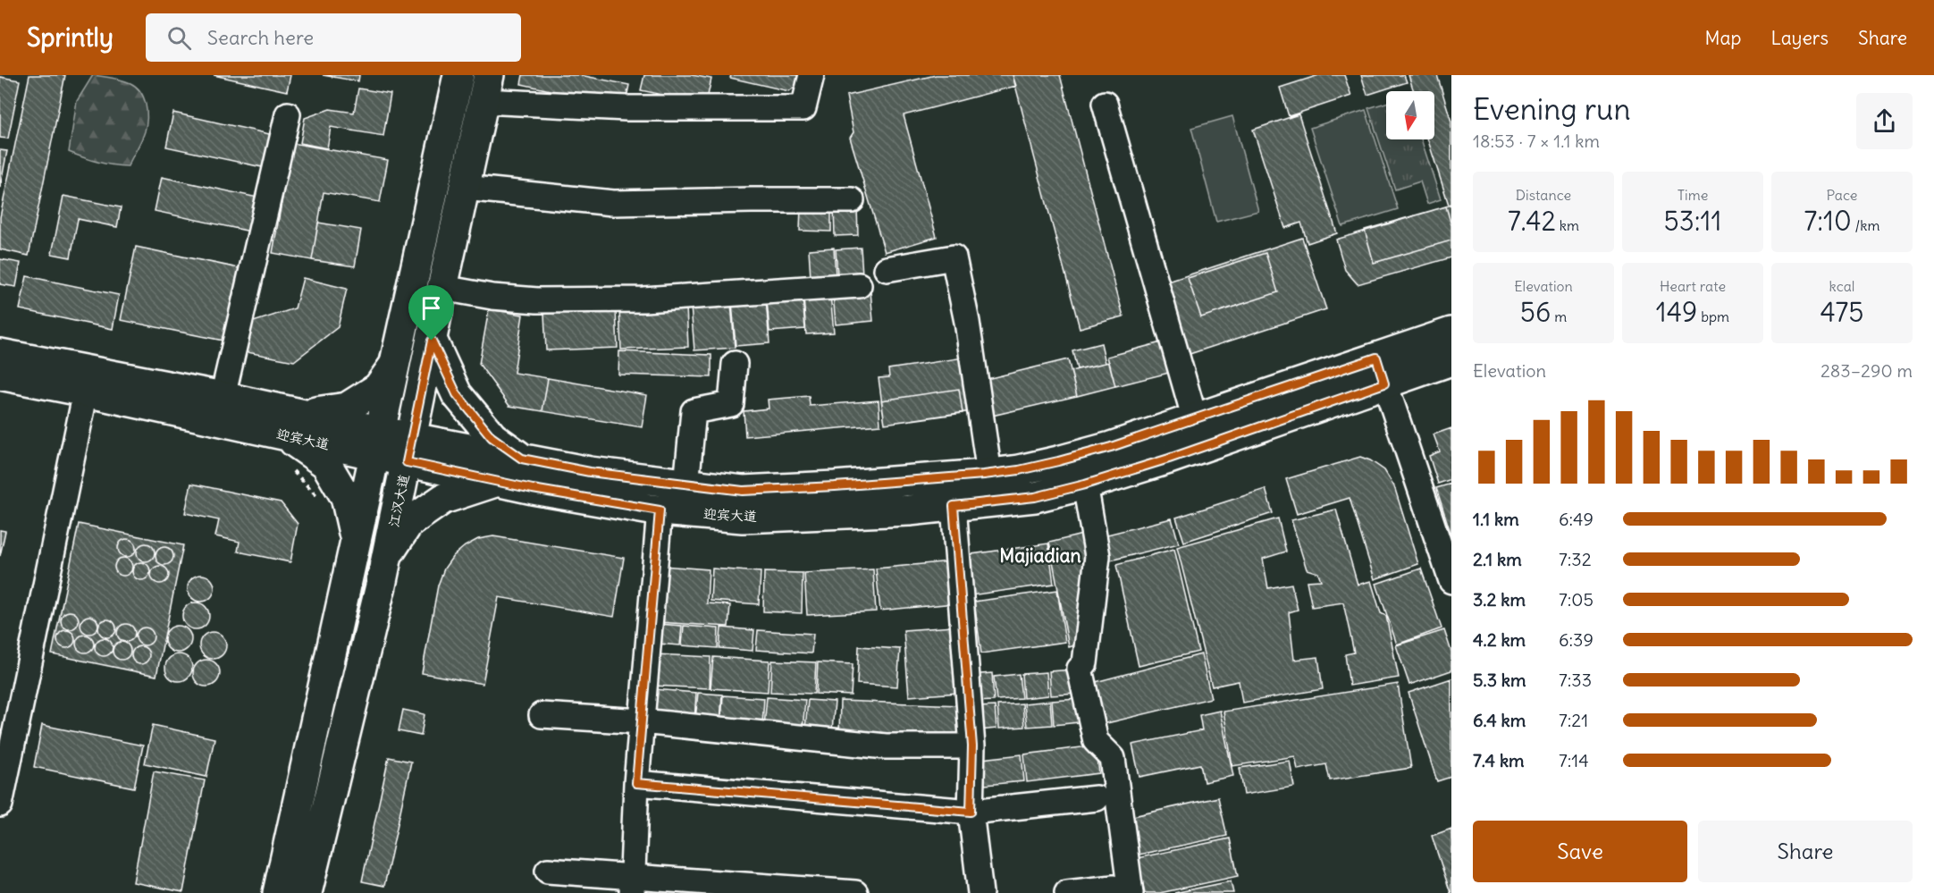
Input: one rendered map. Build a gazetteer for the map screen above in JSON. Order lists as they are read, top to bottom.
{
  "streets": {
    "main road": ["迎宾大道", "江汉大道"]
  },
  "crossings": [
    ["迎宾大道", "江汉大道"]
  ],
  "districts": ["Majiadian"],
  "north": "bottom",
  "page": {
    "header": "Sprintly",
    "search": "Search here",
    "nav": ["Map", "Layers", "Share"],
    "heading": ["Evening run", "18:53 · 7 × 1.1 km"],
    "stats": [
      ["Distance", "7.42 km"],
      ["Time", "53:11"],
      ["Pace", "7:10 /km"],
      ["Elevation", "56 m"],
      ["Heart rate", "149 bpm"],
      ["kcal", "475"]
    ],
    "chart": ["Elevation", "283–290 m"],
    "list": [
      {
        "name": "1.1 km",
        "note": "6:49"
      },
      {
        "name": "2.1 km",
        "note": "7:32"
      },
      {
        "name": "3.2 km",
        "note": "7:05"
      },
      {
        "name": "4.2 km",
        "note": "6:39"
      },
      {
        "name": "5.3 km",
        "note": "7:33"
      },
      {
        "name": "6.4 km",
        "note": "7:21"
      },
      {
        "name": "7.4 km",
        "note": "7:14"
      }
    ],
    "buttons": ["Save", "Share"]
  }
}
